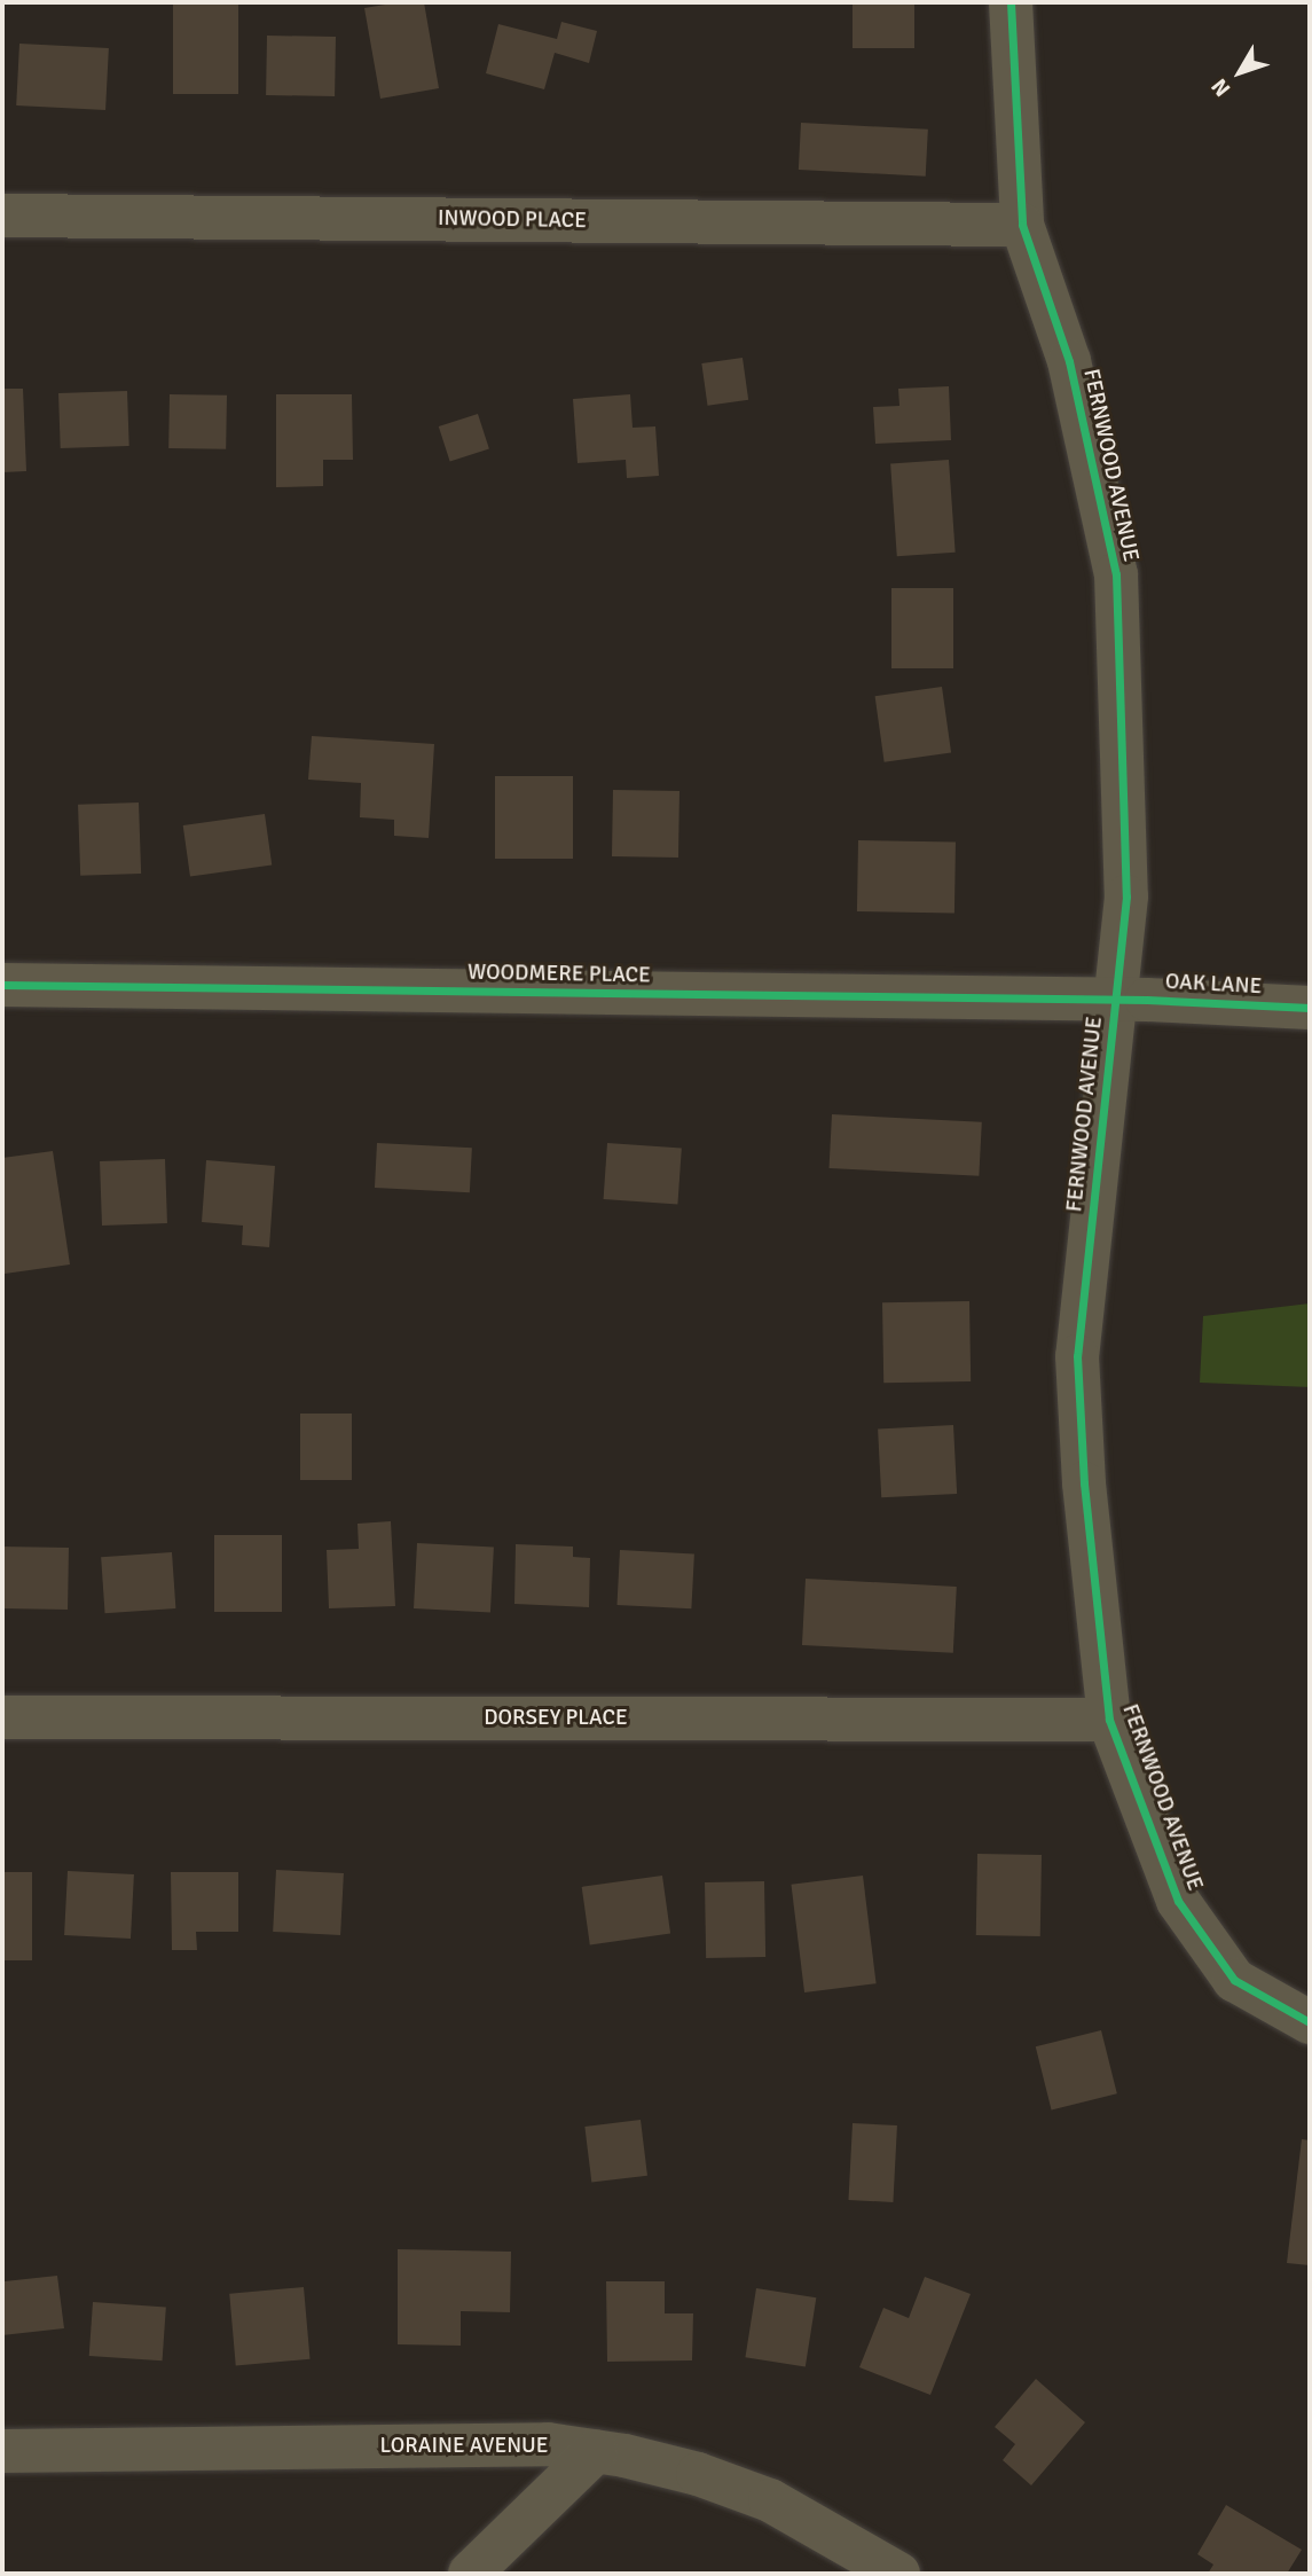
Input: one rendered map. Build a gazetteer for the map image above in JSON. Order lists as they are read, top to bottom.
{
  "streets": {
    "street": [
      "INWOOD PLACE",
      "FERNWOOD AVENUE",
      "WOODMERE PLACE",
      "OAK LANE",
      "DORSEY PLACE",
      "LORAINE AVENUE"
    ]
  },
  "crossings": [
    ["INWOOD PLACE", "FERNWOOD AVENUE"],
    ["FERNWOOD AVENUE", "WOODMERE PLACE"],
    ["FERNWOOD AVENUE", "OAK LANE"],
    ["FERNWOOD AVENUE", "DORSEY PLACE"],
    ["WOODMERE PLACE", "OAK LANE"]
  ],
  "north": "bottom left"
}
